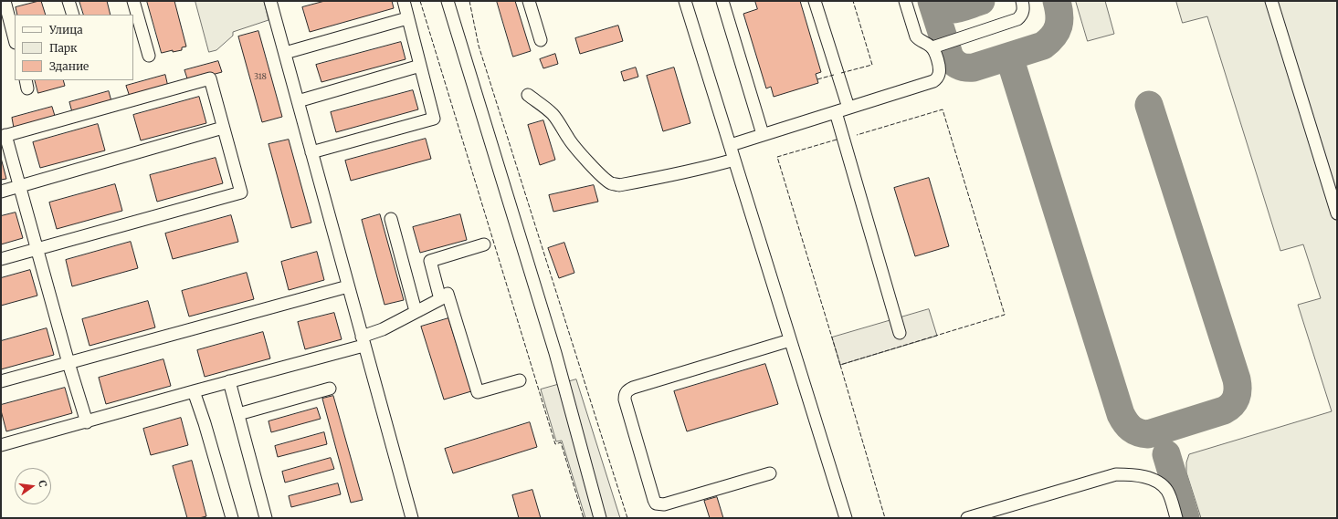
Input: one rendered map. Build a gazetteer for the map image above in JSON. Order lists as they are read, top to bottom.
{
  "house_numbers": ["318"],
  "legend": ["Улица", "Парк", "Здание"],
  "north": "right"
}
